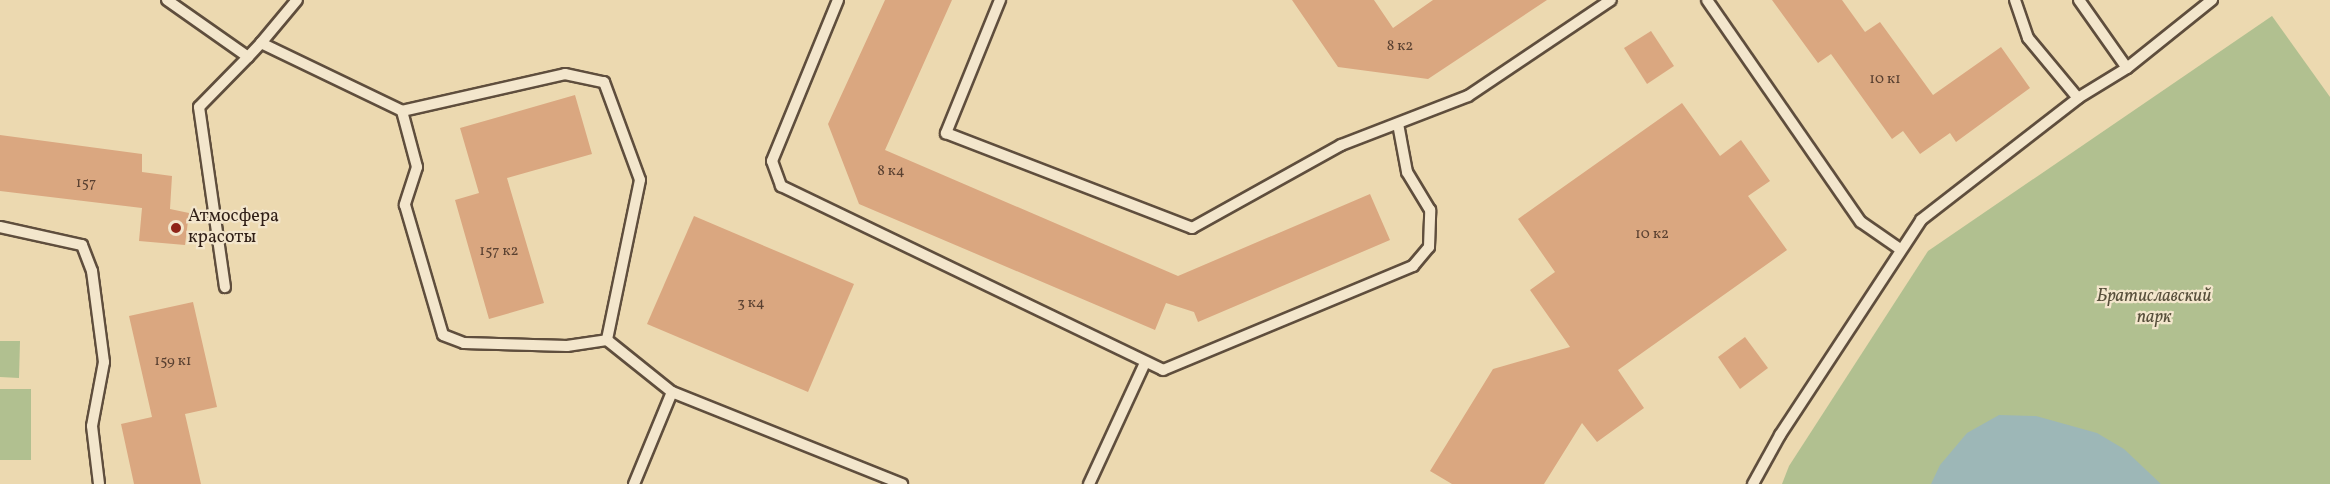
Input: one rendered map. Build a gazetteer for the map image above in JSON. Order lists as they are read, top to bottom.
{
  "parks": ["Братиславский парк"],
  "places": ["Атмосфера красоты"],
  "house_numbers": [
    "8 к2",
    "10 к1",
    "8 к4",
    "157",
    "10 к2",
    "157 к2",
    "3 к4",
    "159 к1"
  ]
}
